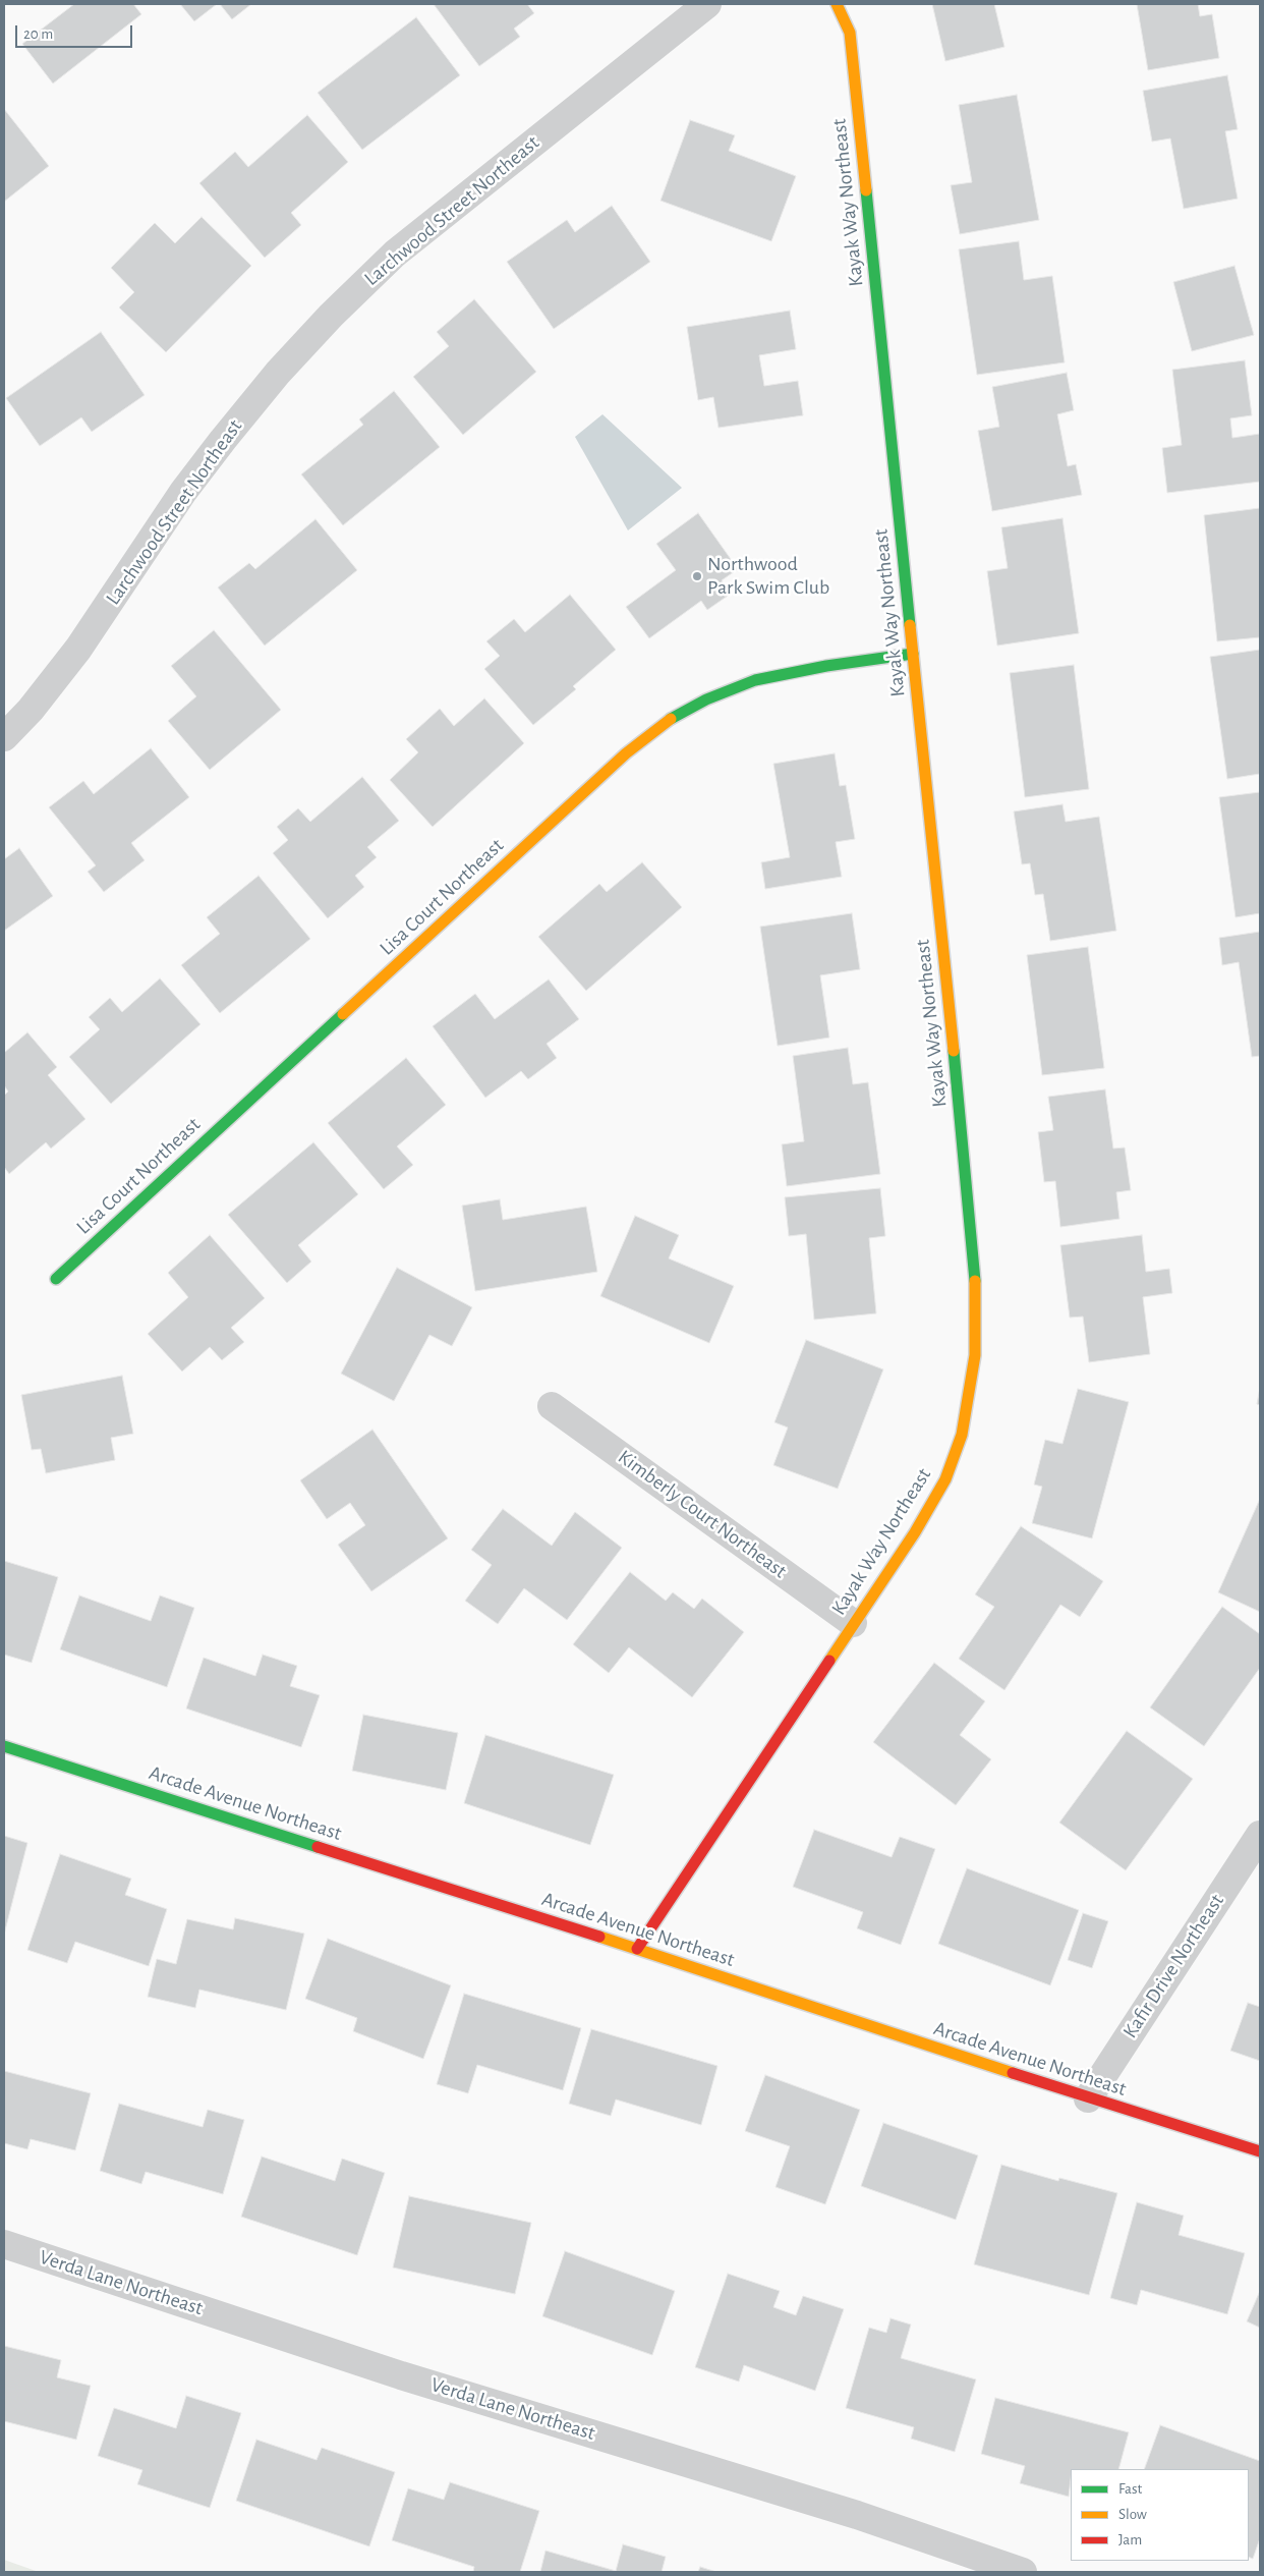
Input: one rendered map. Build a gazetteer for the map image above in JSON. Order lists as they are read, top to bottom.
{
  "streets": {
    "street": [
      "Kayak Way Northeast",
      "Larchwood Street Northeast",
      "Lisa Court Northeast",
      "Kimberly Court Northeast",
      "Arcade Avenue Northeast",
      "Kafir Drive Northeast",
      "Verda Lane Northeast"
    ]
  },
  "crossings": [
    ["Kayak Way Northeast", "Lisa Court Northeast"],
    ["Kayak Way Northeast", "Kimberly Court Northeast"],
    ["Kayak Way Northeast", "Arcade Avenue Northeast"],
    ["Arcade Avenue Northeast", "Kafir Drive Northeast"]
  ],
  "places": ["Northwood Park Swim Club"],
  "legend": ["Fast", "Slow", "Jam"],
  "scale_bar": "20 m"
}
